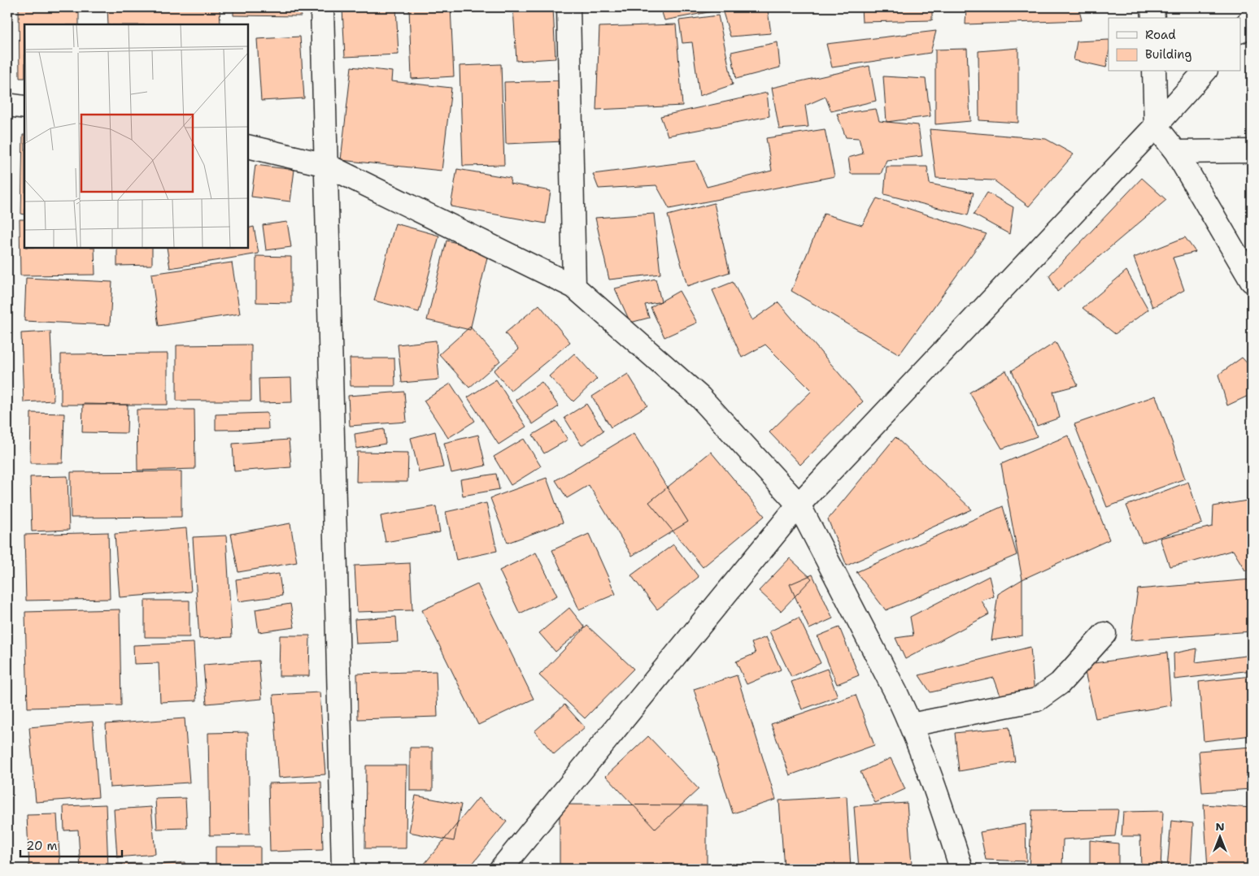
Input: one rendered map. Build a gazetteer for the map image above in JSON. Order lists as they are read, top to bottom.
{
  "legend": ["Road", "Building"],
  "scale_bar": "20 m",
  "north": "top"
}
